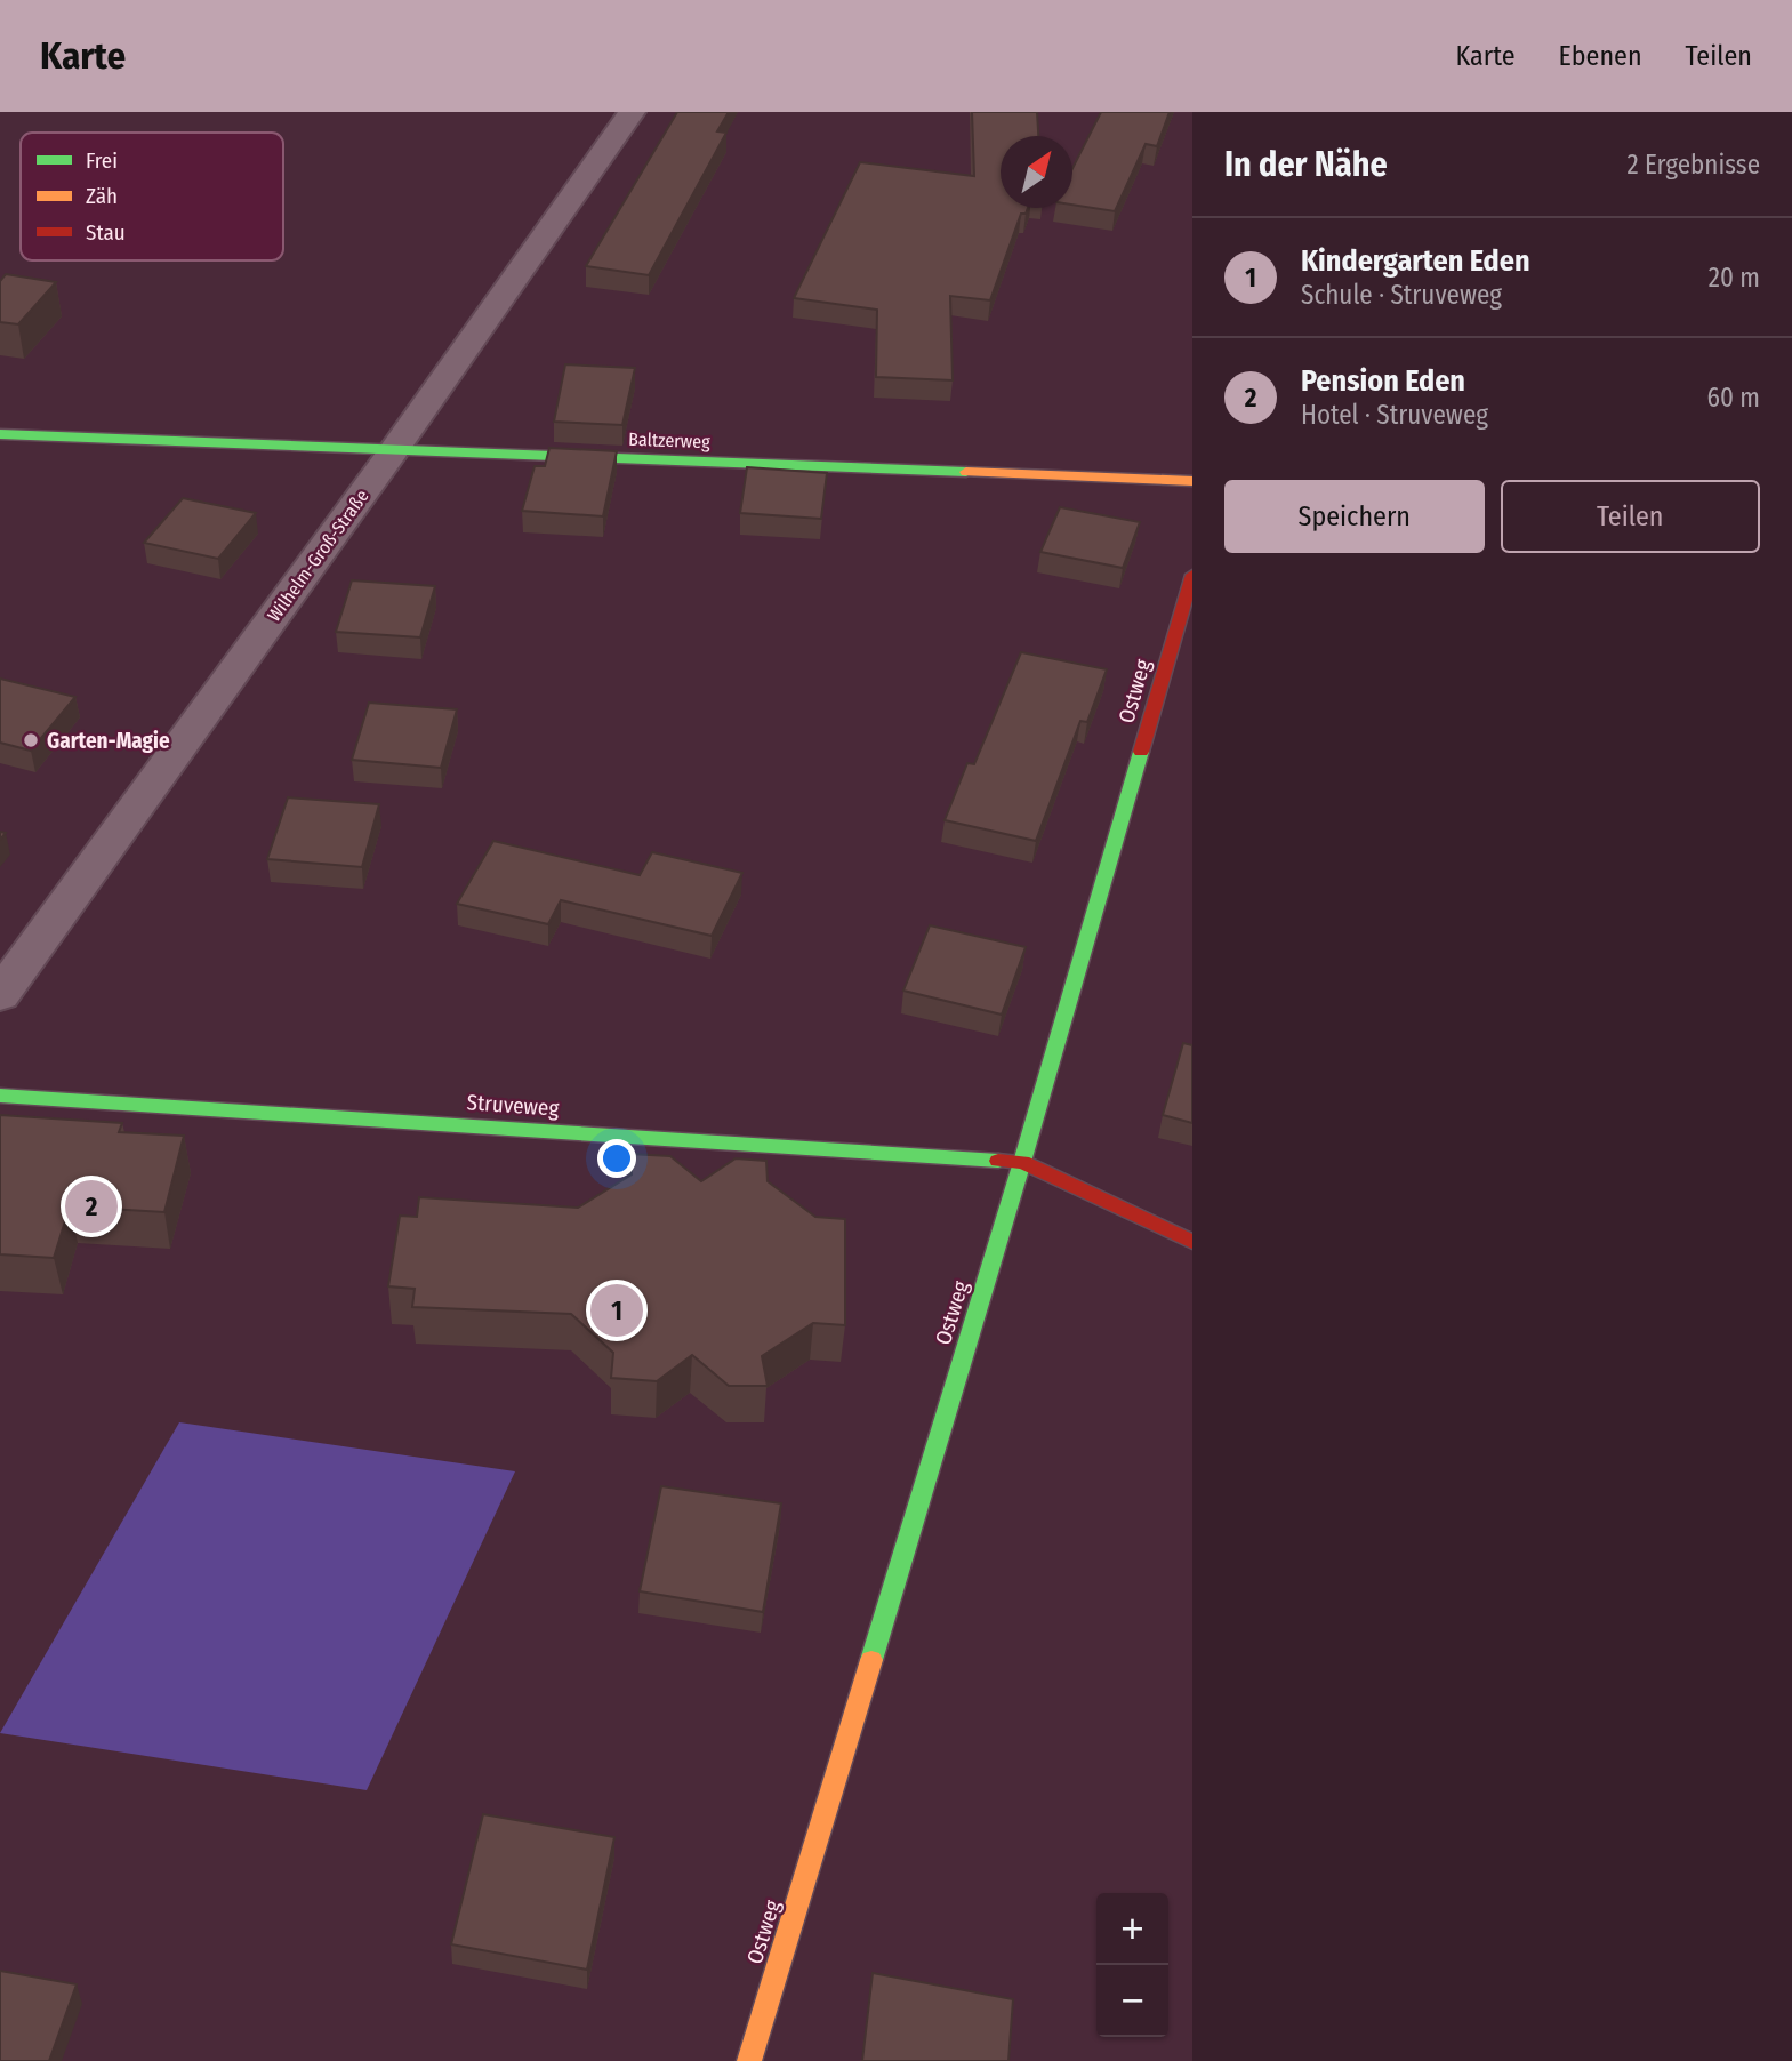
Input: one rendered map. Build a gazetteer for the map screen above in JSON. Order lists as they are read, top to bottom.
{
  "streets": {
    "street": [
      "Baltzerweg",
      "Wilhelm-Groß-Straße",
      "Ostweg",
      "Struveweg"
    ]
  },
  "crossings": [
    ["Baltzerweg", "Wilhelm-Groß-Straße"],
    ["Ostweg", "Struveweg"]
  ],
  "places": ["Garten-Magie"],
  "legend": ["Frei", "Zäh", "Stau"],
  "north": "top right",
  "page": {
    "header": "Karte",
    "nav": ["Karte", "Ebenen", "Teilen"],
    "heading": ["In der Nähe", "2 Ergebnisse"],
    "list": [
      {
        "mark": "1",
        "name": "Kindergarten Eden",
        "note": "Schule · Struveweg",
        "value": "20 m"
      },
      {
        "mark": "2",
        "name": "Pension Eden",
        "note": "Hotel · Struveweg",
        "value": "60 m"
      }
    ],
    "buttons": ["Speichern", "Teilen"],
    "pins": ["2", "1"],
    "map_buttons": ["+", "−"]
  }
}
